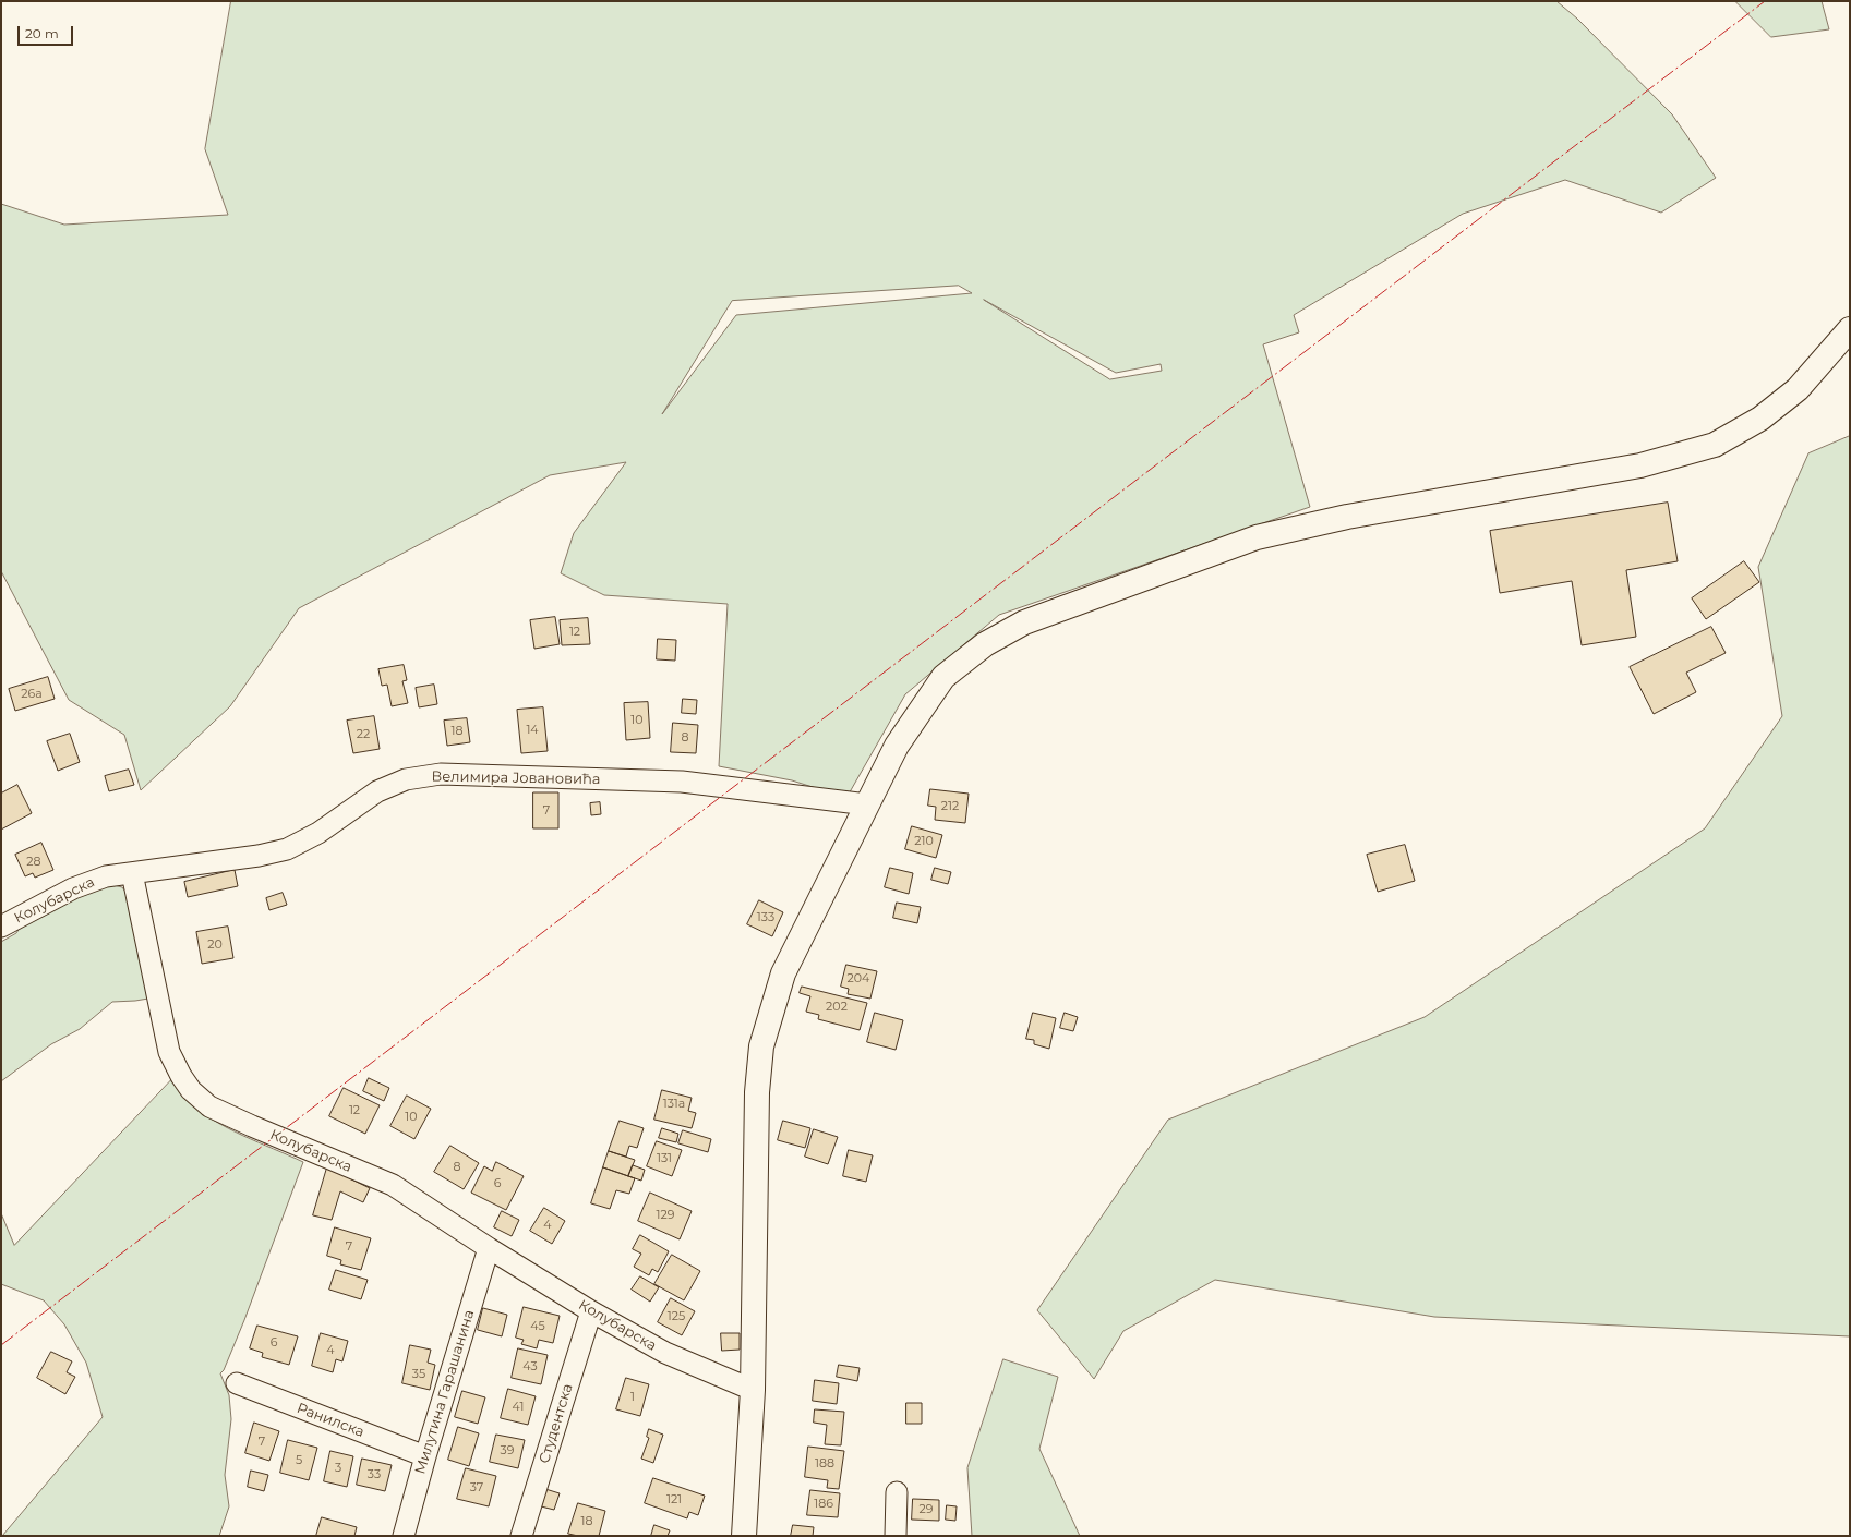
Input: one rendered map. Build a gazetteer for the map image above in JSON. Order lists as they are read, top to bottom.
{
  "streets": {
    "street": [
      "Велимира Јовановића",
      "Колубарска",
      "Милутина Гарашанина",
      "Ранилска",
      "Студентска"
    ]
  },
  "crossings": [
    ["Велимира Јовановића", "Колубарска"],
    ["Колубарска", "Милутина Гарашанина"],
    ["Колубарска", "Студентска"],
    ["Милутина Гарашанина", "Ранилска"]
  ],
  "house_numbers": [
    "12",
    "26a",
    "10",
    "14",
    "18",
    "22",
    "8",
    "212",
    "7",
    "210",
    "28",
    "133",
    "20",
    "204",
    "202",
    "131a",
    "12",
    "10",
    "131",
    "8",
    "6",
    "129",
    "4",
    "7",
    "125",
    "45",
    "6",
    "4",
    "43",
    "35",
    "1",
    "41",
    "7",
    "39",
    "5",
    "188",
    "3",
    "33",
    "37",
    "121",
    "186",
    "29",
    "18"
  ],
  "scale_bar": "20 m"
}
